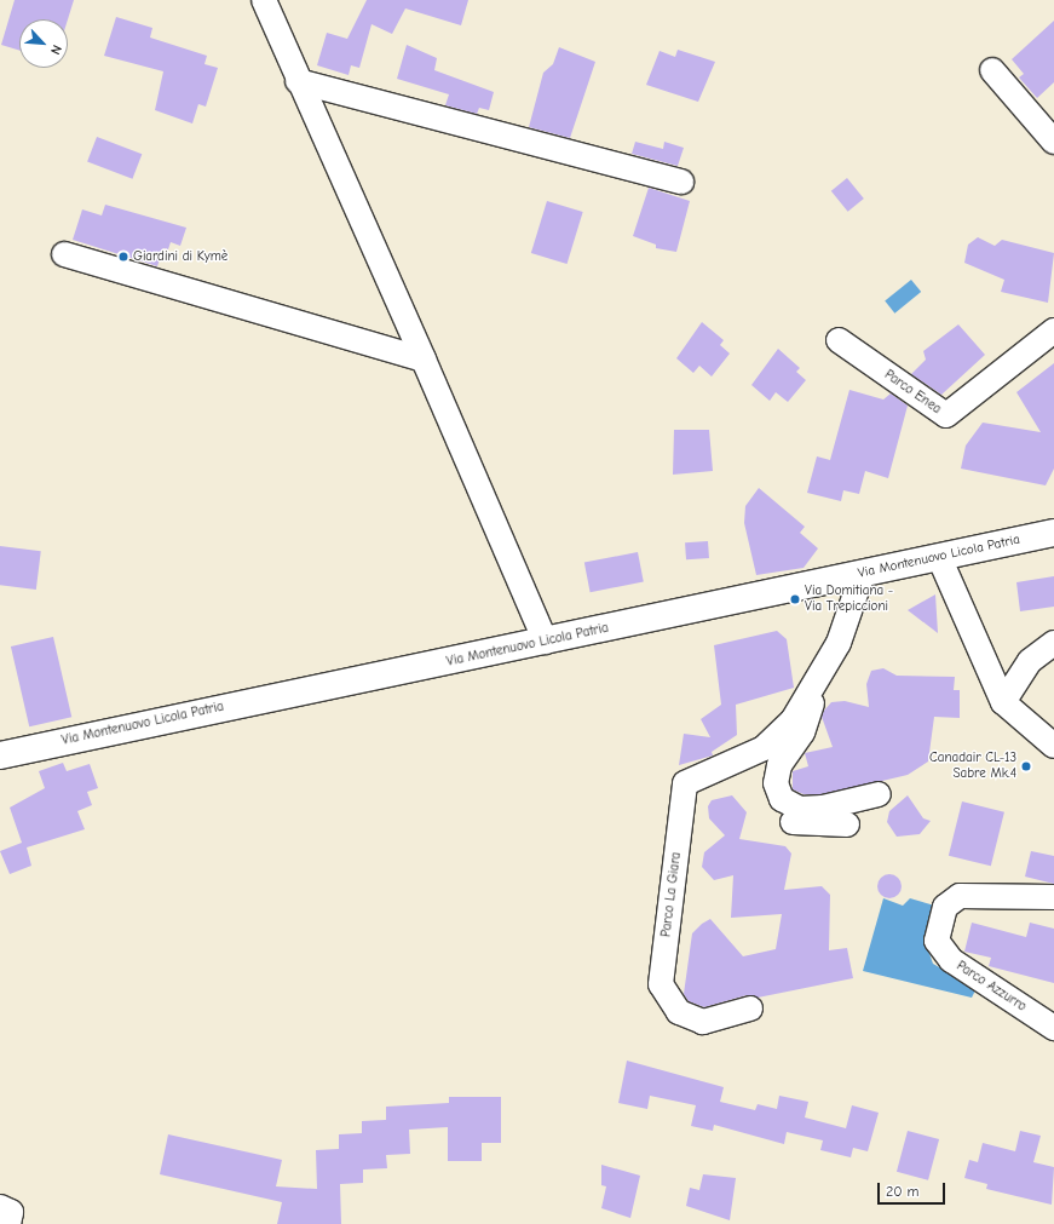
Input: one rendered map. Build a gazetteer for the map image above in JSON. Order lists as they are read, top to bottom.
{
  "streets": {
    "main road": ["Via Montenuovo Licola Patria"],
    "street": ["Parco Enea", "Parco La Giara", "Parco Azzurro"]
  },
  "crossings": [
    ["Via Montenuovo Licola Patria", "Parco La Giara"]
  ],
  "places": ["Giardini di Kymè", "Via Domitiana - Via Trepiccioni", "Canadair CL-13 Sabre Mk.4"],
  "scale_bar": "20 m",
  "north": "bottom right"
}
